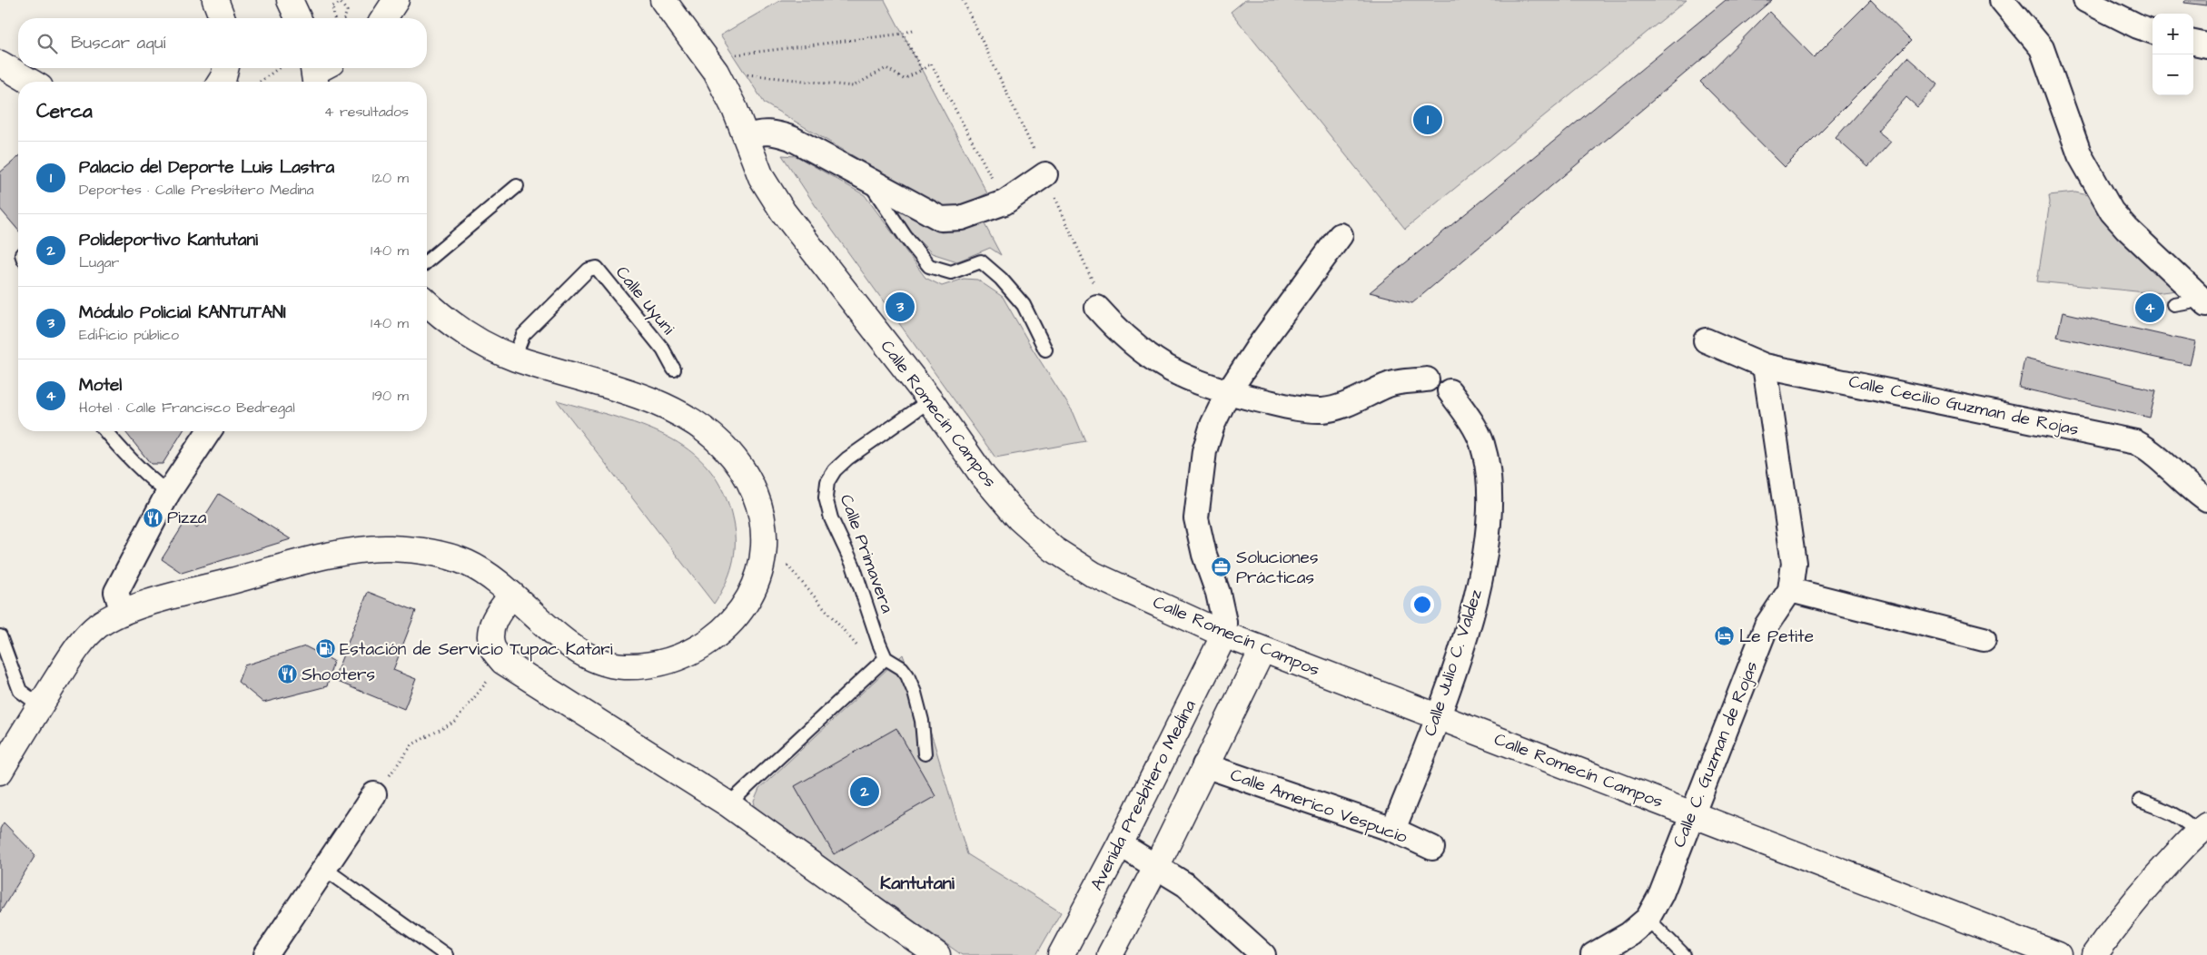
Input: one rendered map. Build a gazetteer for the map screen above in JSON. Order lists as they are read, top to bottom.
{
  "streets": {
    "street": [
      "Calle Cecilio Guzman de Rojas",
      "Calle Romecín Campos",
      "Calle Julio C. Valdez",
      "Calle C. Guzman de Rojas",
      "Avenida Presbítero Medina",
      "Calle Americo Vespucio"
    ],
    "lane": ["Calle Uyuni", "Calle Primavera"]
  },
  "crossings": [
    ["Calle Cecilio Guzman de Rojas", "Calle C. Guzman de Rojas"],
    ["Calle Romecín Campos", "Calle Primavera"],
    ["Calle Romecín Campos", "Calle Julio C. Valdez"],
    ["Calle Romecín Campos", "Calle C. Guzman de Rojas"],
    ["Calle Romecín Campos", "Avenida Presbítero Medina"],
    ["Calle Julio C. Valdez", "Calle Americo Vespucio"]
  ],
  "districts": ["Kantutani"],
  "places": {
    "restaurant": ["Pizza", "Shooters"],
    "office": ["Soluciones Prácticas"],
    "hotel": ["Le Petite"],
    "fuel station": ["Estación de Servicio Tupac Katari"]
  },
  "page": {
    "map_buttons": ["+", "−"],
    "search": "Buscar aquí",
    "heading": ["Cerca", "4 resultados"],
    "pins": [
      "1",
      "3",
      "4",
      "2"
    ],
    "list": [
      {
        "mark": "1",
        "name": "Palacio del Deporte Luis Lastra",
        "note": "Deportes · Calle Presbítero Medina",
        "value": "120 m"
      },
      {
        "mark": "2",
        "name": "Polideportivo Kantutani",
        "note": "Lugar",
        "value": "140 m"
      },
      {
        "mark": "3",
        "name": "Módulo Policial KANTUTANI",
        "note": "Edificio público",
        "value": "140 m"
      },
      {
        "mark": "4",
        "name": "Motel",
        "note": "Hotel · Calle Francisco Bedregal",
        "value": "190 m"
      }
    ]
  }
}
